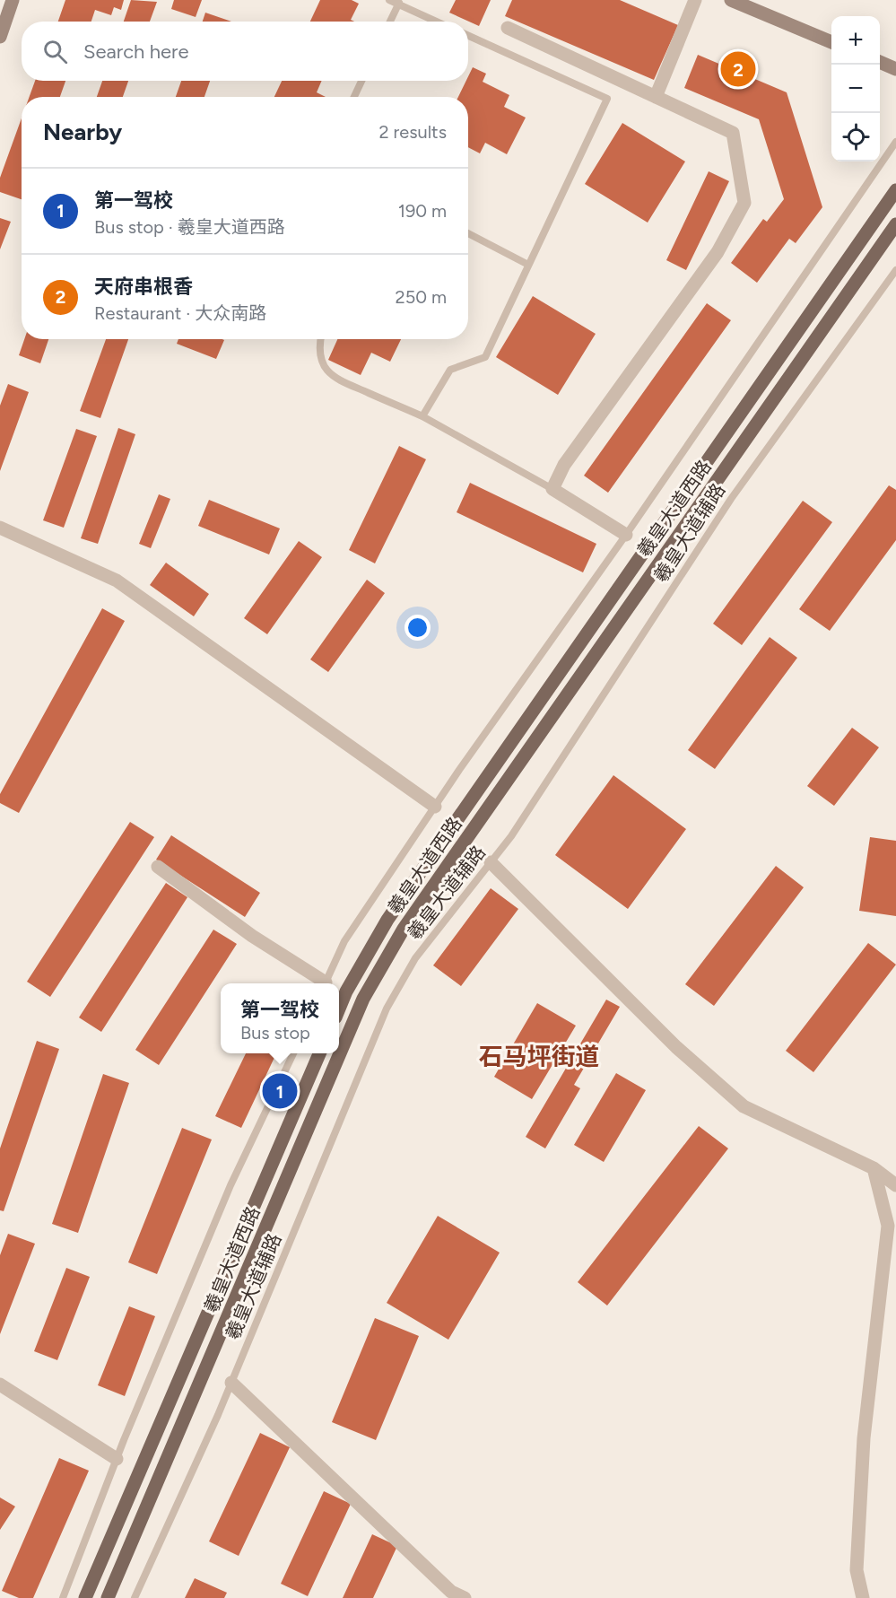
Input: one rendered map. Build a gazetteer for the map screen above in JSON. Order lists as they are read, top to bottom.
{
  "streets": {
    "main road": ["羲皇大道西路"],
    "lane": ["羲皇大道辅路"]
  },
  "districts": ["石马坪街道"],
  "page": {
    "map_buttons": ["+", "−"],
    "search": "Search here",
    "pins": ["2", "1"],
    "heading": ["Nearby", "2 results"],
    "list": [
      {
        "mark": "1",
        "name": "第一驾校",
        "note": "Bus stop · 羲皇大道西路",
        "value": "190 m"
      },
      {
        "mark": "2",
        "name": "天府串根香",
        "note": "Restaurant · 大众南路",
        "value": "250 m"
      }
    ],
    "popup": ["第一驾校", "Bus stop"]
  }
}
